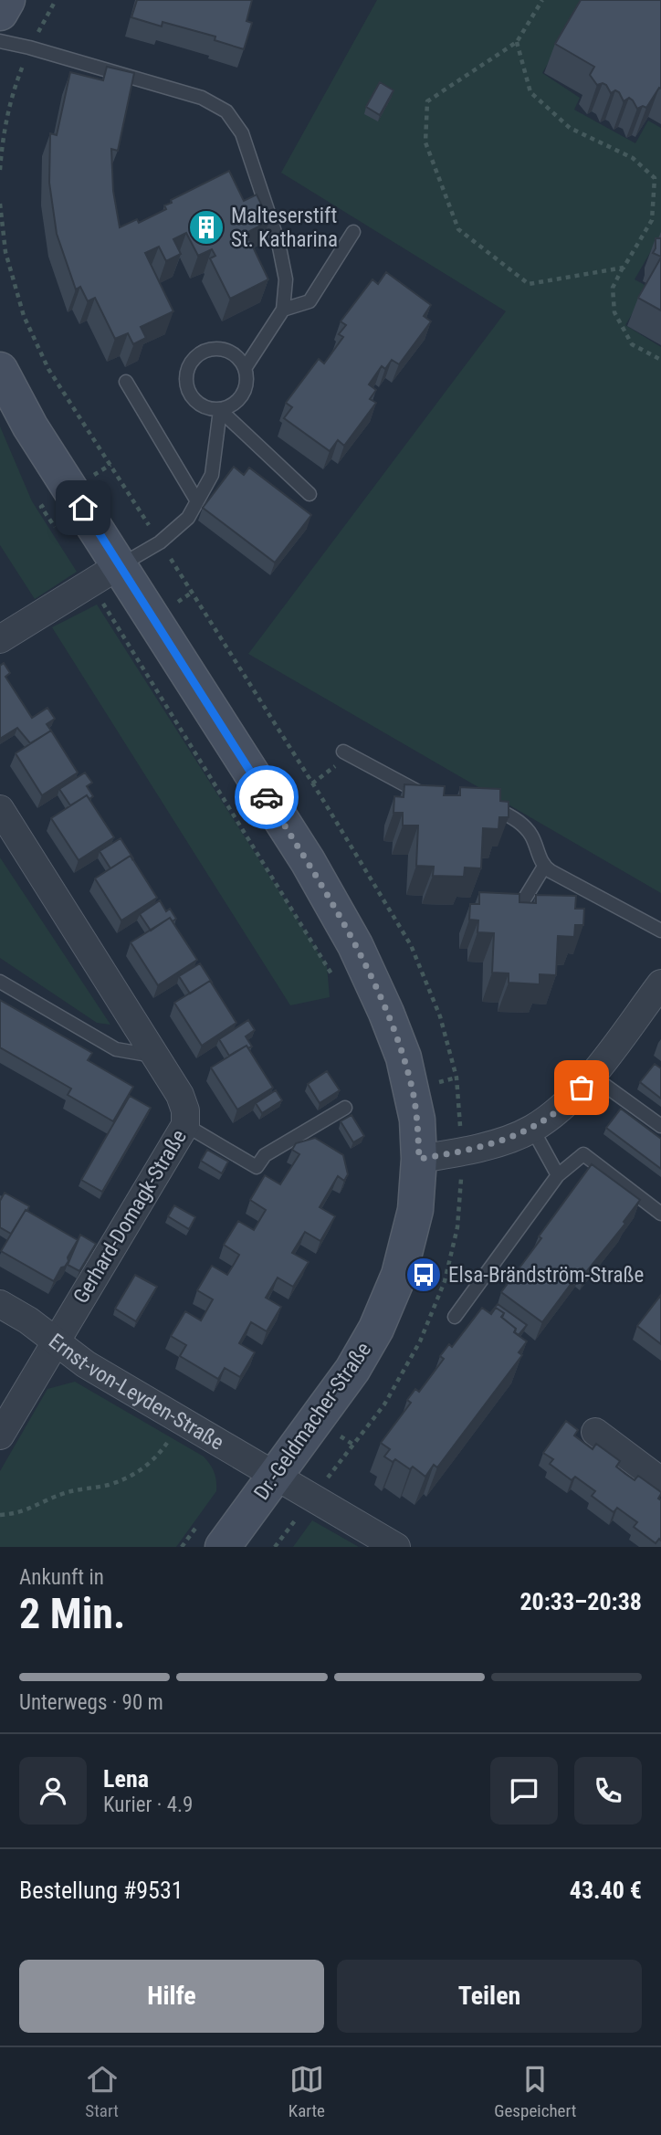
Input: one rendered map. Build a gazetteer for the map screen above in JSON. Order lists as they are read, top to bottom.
{
  "streets": {
    "street": ["Gerhard-Domagk-Straße", "Ernst-von-Leyden-Straße", "Dr.-Geldmacher-Straße"]
  },
  "crossings": [
    ["Gerhard-Domagk-Straße", "Ernst-von-Leyden-Straße"],
    ["Ernst-von-Leyden-Straße", "Dr.-Geldmacher-Straße"]
  ],
  "places": {
    "building": ["Malteserstift St. Katharina"],
    "bus stop": ["Elsa-Brändström-Straße"]
  },
  "page": {
    "heading": ["2 Min.", "Ankunft in", "20:33–20:38"],
    "panel": [
      "Lena",
      "Kurier · 4.9",
      "Bestellung #9531",
      "43.40 €"
    ],
    "bar": "Unterwegs · 90 m",
    "buttons": ["Hilfe", "Teilen"],
    "tabs": ["Start", "Karte", "Gespeichert"]
  }
}
